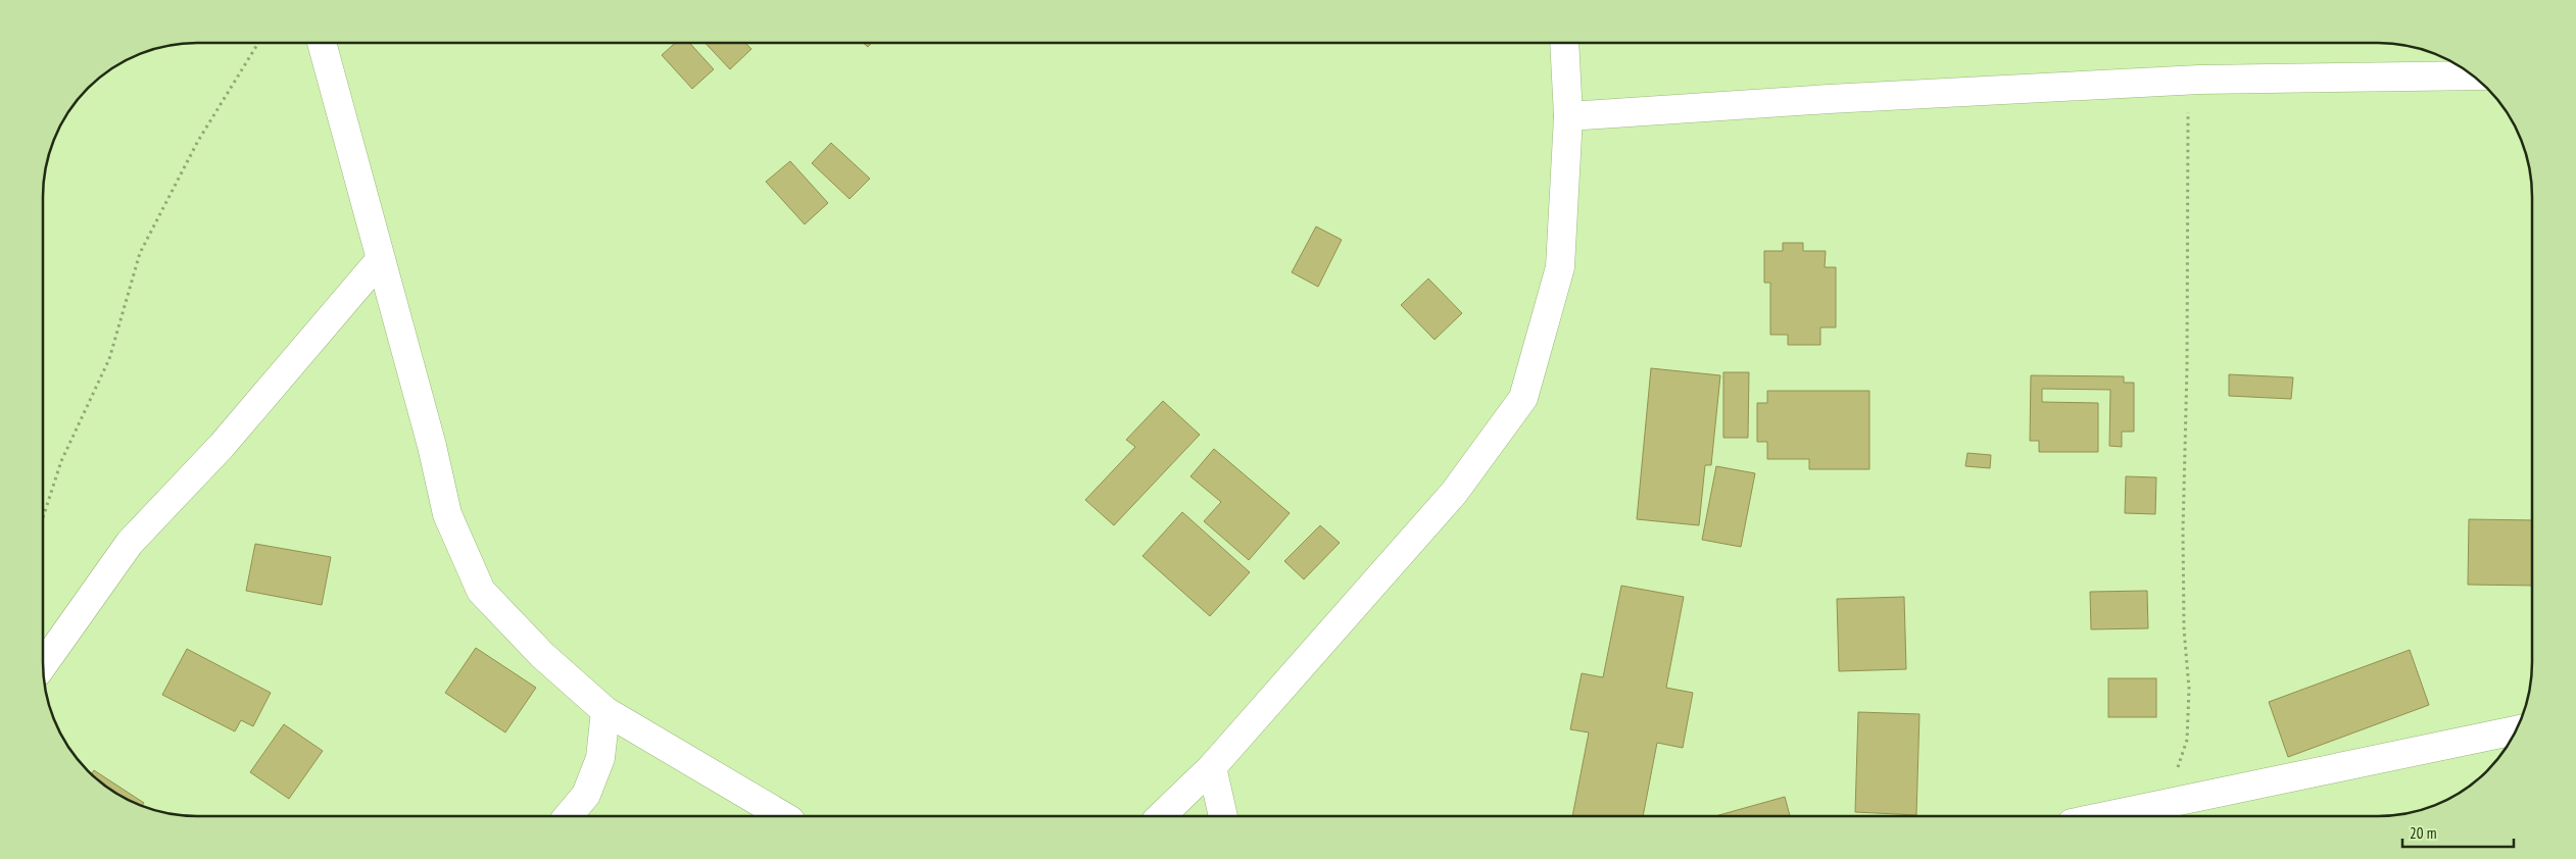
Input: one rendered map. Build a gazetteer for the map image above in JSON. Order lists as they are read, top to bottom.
{
  "scale_bar": "20 m"
}
